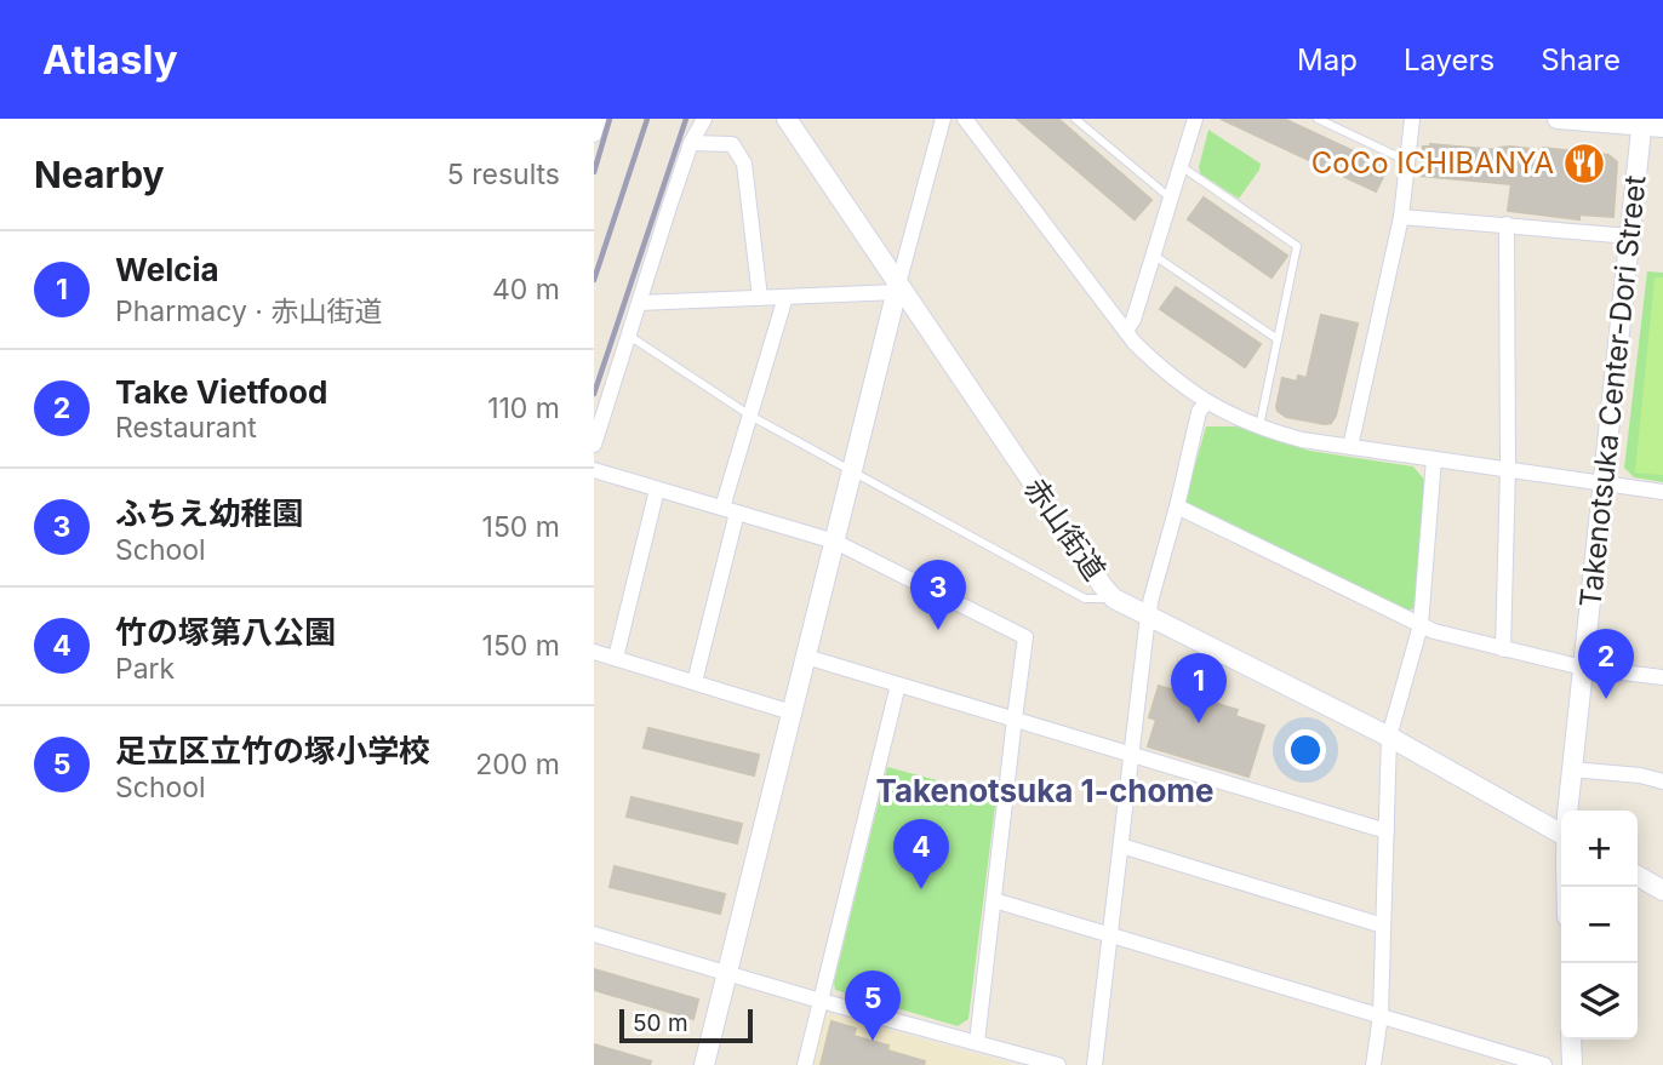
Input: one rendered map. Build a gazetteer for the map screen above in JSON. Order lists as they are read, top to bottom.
{
  "streets": {
    "street": ["Takenotsuka Center-Dori Street", "赤山街道"]
  },
  "districts": ["Takenotsuka 1-chome"],
  "places": {
    "restaurant": ["CoCo ICHIBANYA"]
  },
  "scale_bar": "50 m",
  "page": {
    "header": "Atlasly",
    "nav": ["Map", "Layers", "Share"],
    "heading": ["Nearby", "5 results"],
    "list": [
      {
        "mark": "1",
        "name": "Welcia",
        "note": "Pharmacy · 赤山街道",
        "value": "40 m"
      },
      {
        "mark": "2",
        "name": "Take Vietfood",
        "note": "Restaurant",
        "value": "110 m"
      },
      {
        "mark": "3",
        "name": "ふちえ幼稚園",
        "note": "School",
        "value": "150 m"
      },
      {
        "mark": "4",
        "name": "竹の塚第八公園",
        "note": "Park",
        "value": "150 m"
      },
      {
        "mark": "5",
        "name": "足立区立竹の塚小学校",
        "note": "School",
        "value": "200 m"
      }
    ],
    "pins": [
      "3",
      "2",
      "1",
      "4",
      "5"
    ],
    "map_buttons": ["+", "−"],
    "scale": "50 m"
  }
}
